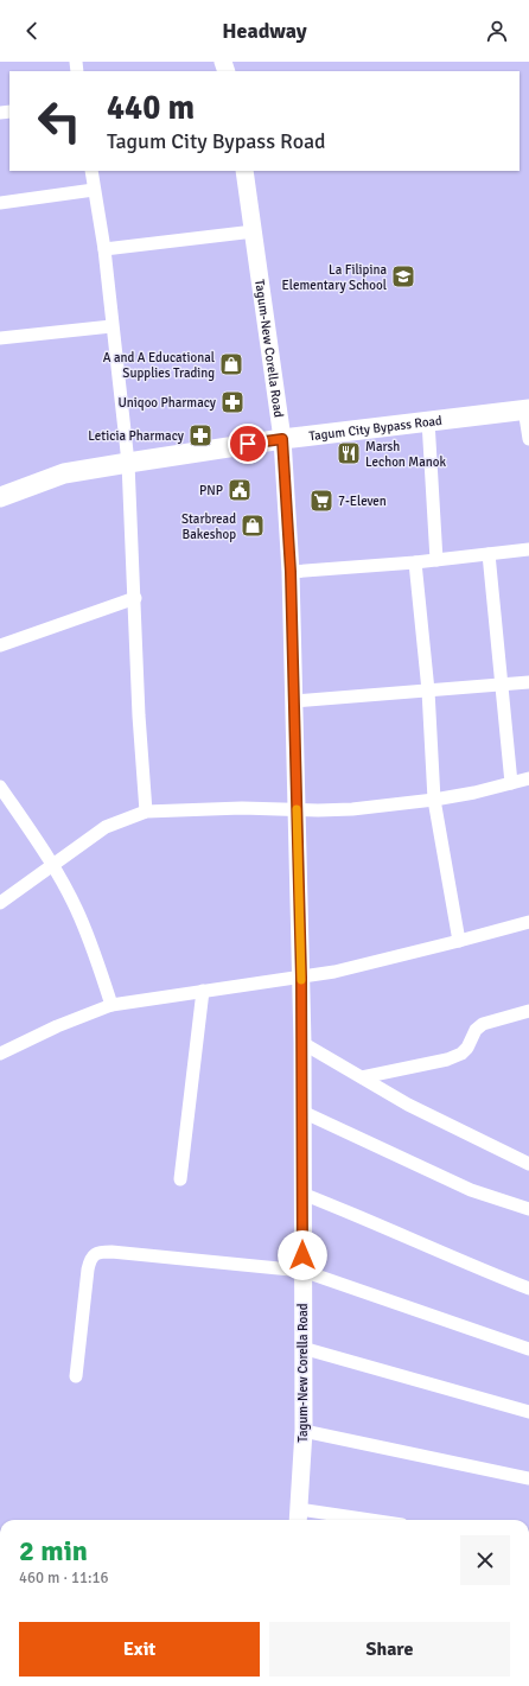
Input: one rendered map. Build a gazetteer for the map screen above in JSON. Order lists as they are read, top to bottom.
{
  "streets": {
    "main road": ["Tagum-New Corella Road", "Tagum City Bypass Road"]
  },
  "crossings": [
    ["Tagum-New Corella Road", "Tagum City Bypass Road"]
  ],
  "places": {
    "school or university": ["La Filipina Elementary School"],
    "shop": ["A and A Educational Supplies Trading", "Starbread Bakeshop"],
    "pharmacy": ["Uniqoo Pharmacy", "Leticia Pharmacy"],
    "restaurant": ["Marsh Lechon Manok"],
    "public building": ["PNP"],
    "supermarket": ["7-Eleven"]
  },
  "page": {
    "header": "Headway",
    "turn": ["440 m", "Tagum City Bypass Road"],
    "heading": ["2 min", "460 m · 11:16"],
    "buttons": ["Exit", "Share"]
  }
}
